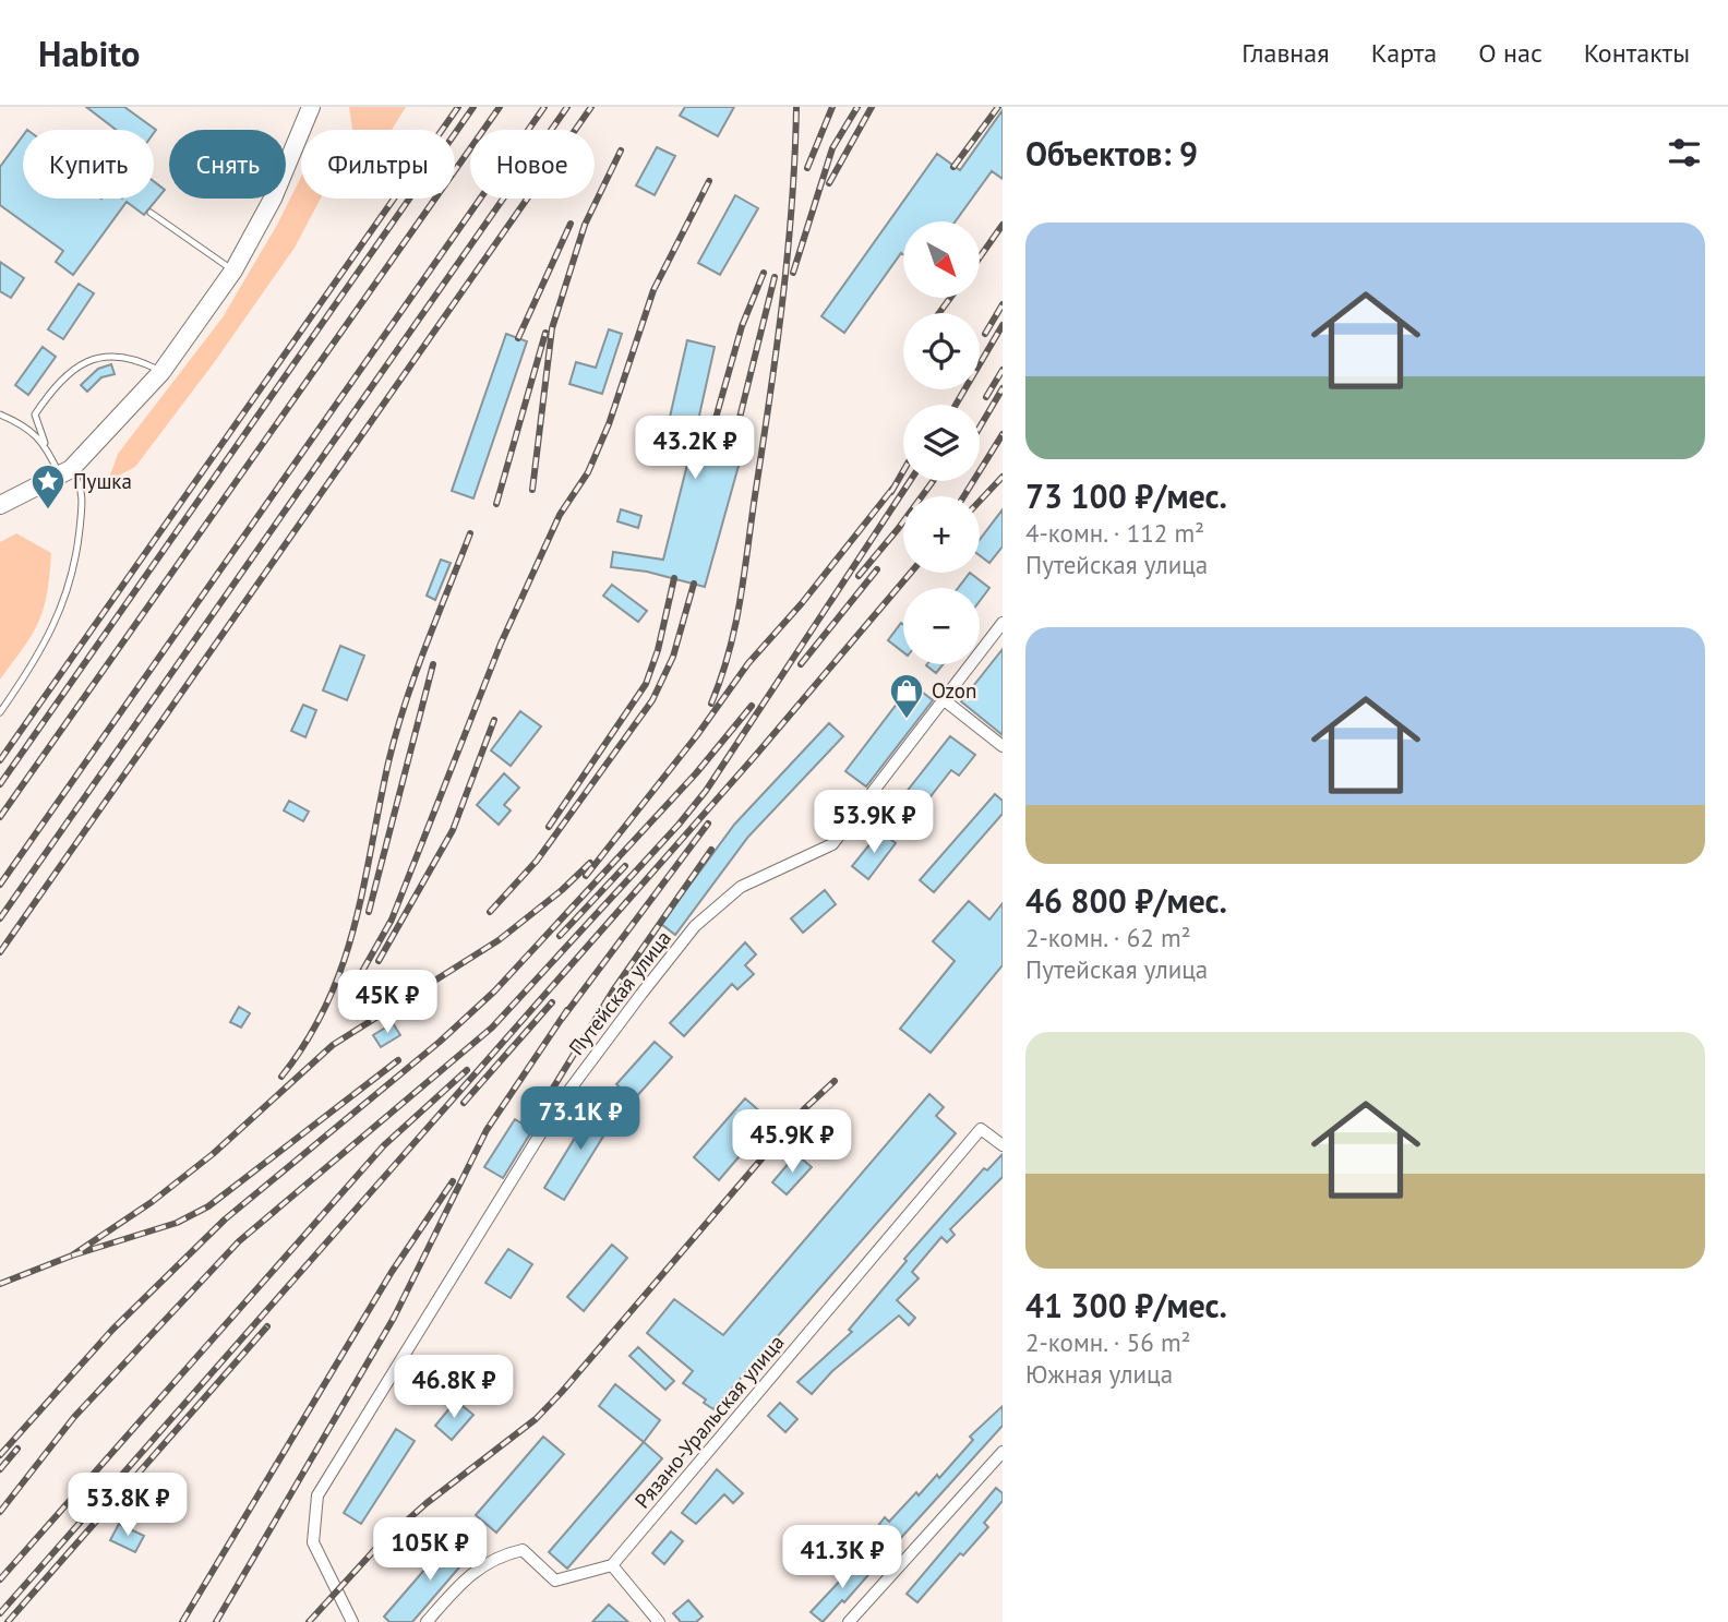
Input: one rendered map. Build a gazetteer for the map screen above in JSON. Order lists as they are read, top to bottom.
{
  "streets": {
    "street": ["Путейская улица", "Рязано-Уральская улица"]
  },
  "places": {
    "place": ["Пушка"],
    "shop": ["Ozon"]
  },
  "north": "bottom right",
  "page": {
    "header": "Habito",
    "nav": [
      "Главная",
      "Карта",
      "О нас",
      "Контакты"
    ],
    "heading": "Объектов: 9",
    "chip": [
      "Купить",
      "Снять",
      "Фильтры",
      "Новое"
    ],
    "list": [
      {
        "name": "73 100 ₽/мес.",
        "note": "4-комн. · 112 m² · Путейская улица"
      },
      {
        "name": "46 800 ₽/мес.",
        "note": "2-комн. · 62 m² · Путейская улица"
      },
      {
        "name": "41 300 ₽/мес.",
        "note": "2-комн. · 56 m² · Южная улица"
      }
    ],
    "map_buttons": ["+", "−"],
    "price": [
      "43.2K ₽",
      "53.9K ₽",
      "45K ₽",
      "73.1K ₽",
      "45.9K ₽",
      "46.8K ₽",
      "53.8K ₽",
      "105K ₽",
      "41.3K ₽"
    ]
  }
}
